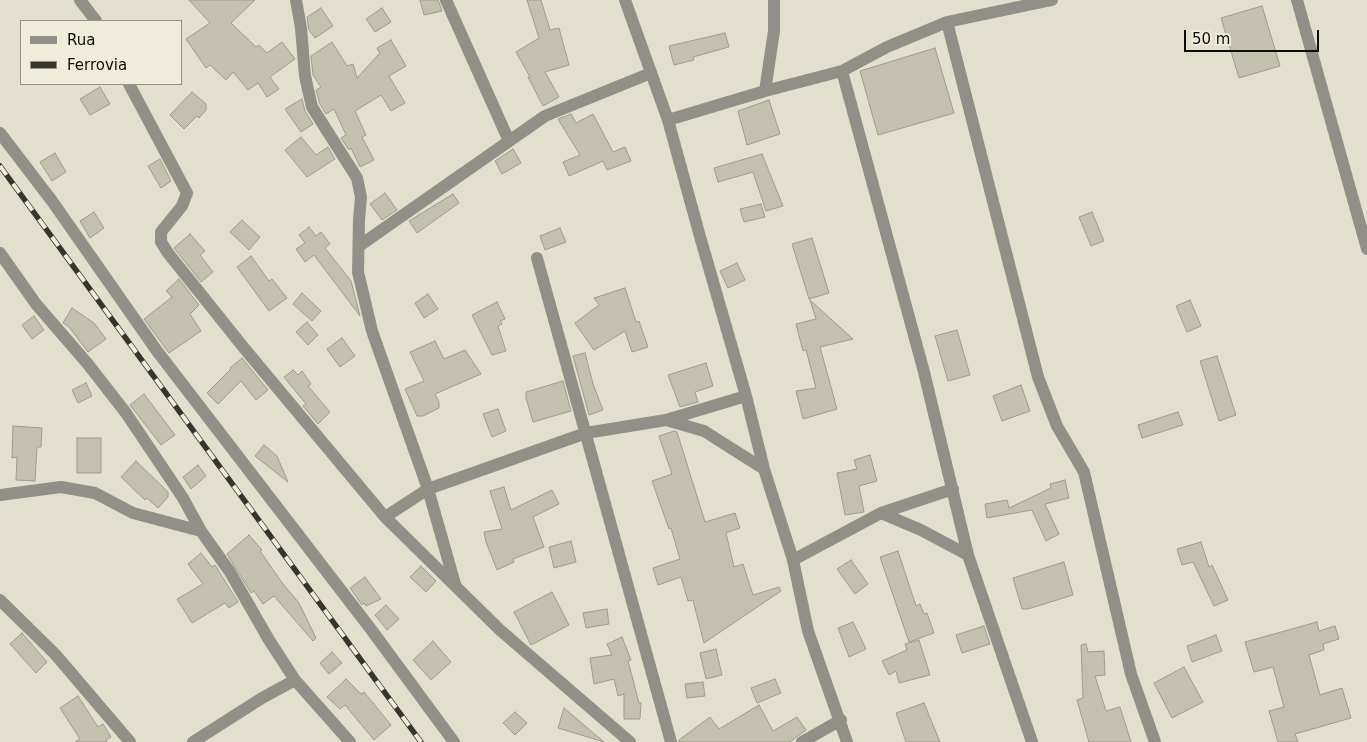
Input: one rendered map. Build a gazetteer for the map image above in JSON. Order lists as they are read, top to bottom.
{
  "legend": ["Rua", "Ferrovia"],
  "scale_bar": "50 m"
}
